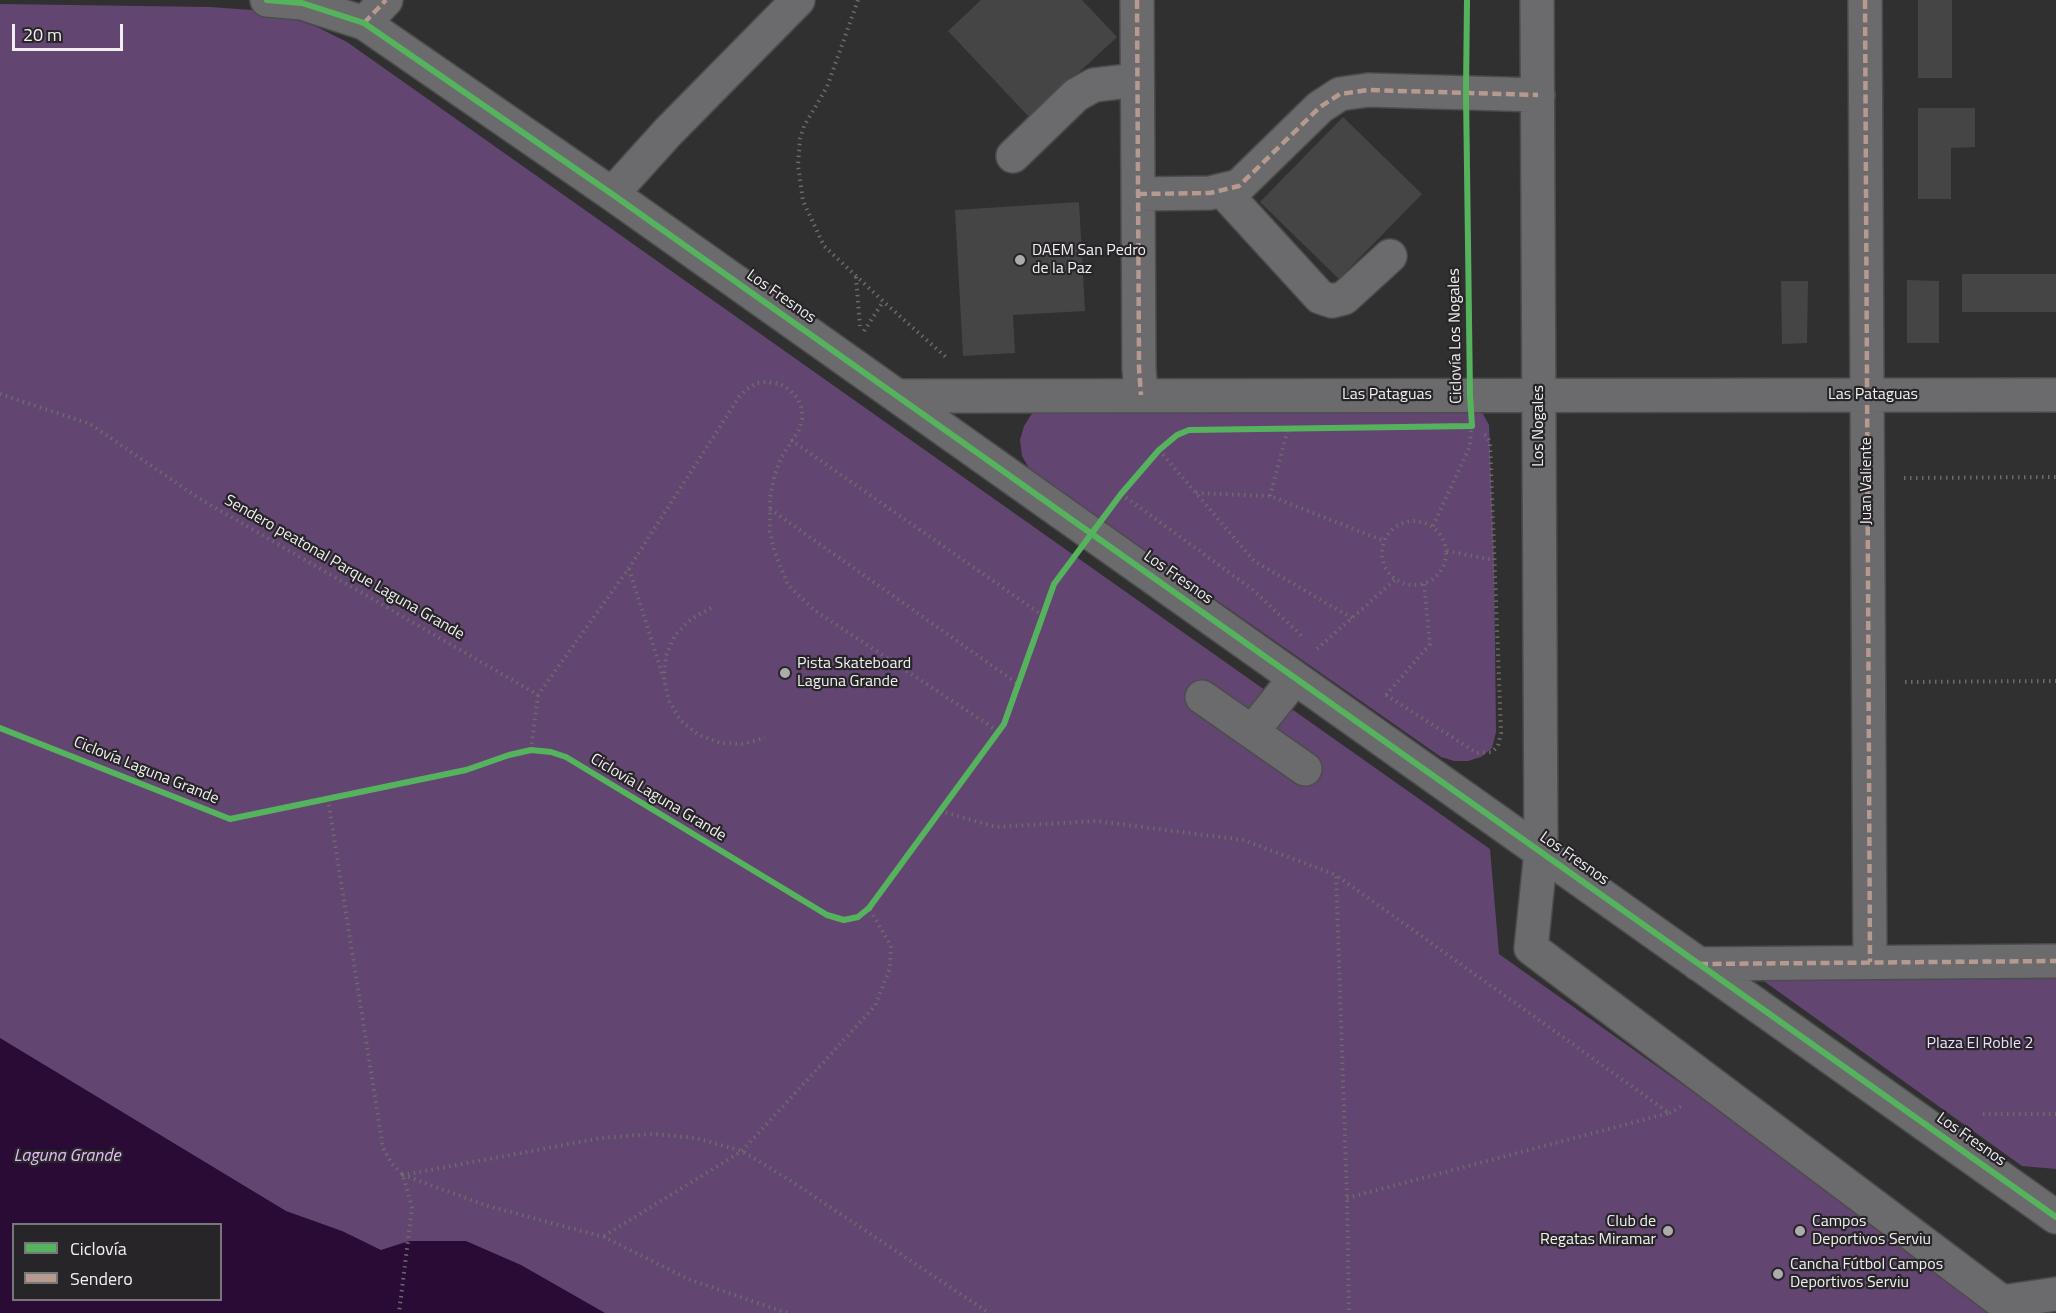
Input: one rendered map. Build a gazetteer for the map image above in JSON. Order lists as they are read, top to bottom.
{
  "streets": {
    "street": [
      "Los Fresnos",
      "Las Pataguas",
      "Los Nogales",
      "Juan Valiente"
    ],
    "path": ["Sendero peatonal Parque Laguna Grande"],
    "cycle path": ["Ciclovía Los Nogales"]
  },
  "crossings": [
    ["Los Fresnos", "Las Pataguas"],
    ["Los Fresnos", "Los Nogales"],
    ["Las Pataguas", "Los Nogales"],
    ["Las Pataguas", "Juan Valiente"]
  ],
  "water": ["Laguna Grande"],
  "parks": ["Plaza El Roble 2"],
  "places": [
    "DAEM San Pedro de la Paz",
    "Pista Skateboard Laguna Grande",
    "Club de Regatas Miramar",
    "Campos Deportivos Serviu",
    "Cancha Fútbol Campos Deportivos Serviu"
  ],
  "legend": ["Ciclovía", "Sendero"],
  "scale_bar": "20 m"
}
